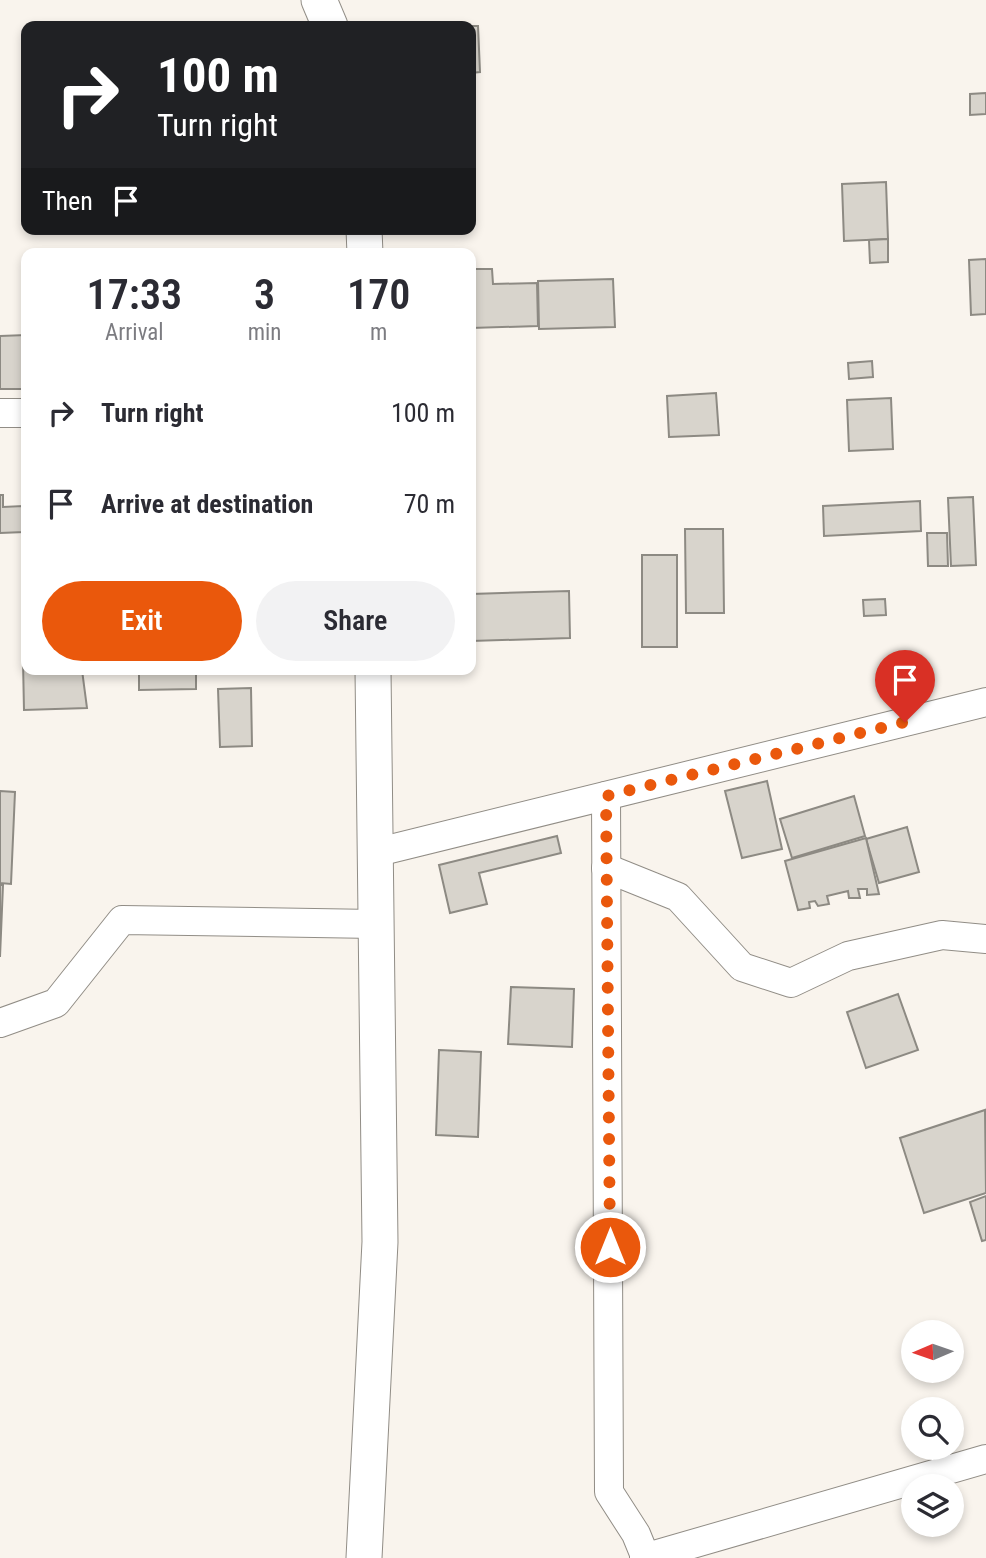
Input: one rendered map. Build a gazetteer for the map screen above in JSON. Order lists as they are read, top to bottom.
{
  "north": "left",
  "page": {
    "turn": ["100 m", "Turn right"],
    "then": "Then",
    "eta": [
      "17:33",
      "Arrival",
      "3",
      "min",
      "170",
      "m"
    ],
    "list": [
      {
        "name": "Turn right",
        "value": "100 m"
      },
      {
        "name": "Arrive at destination",
        "value": "70 m"
      }
    ],
    "buttons": ["Exit", "Share"]
  }
}
